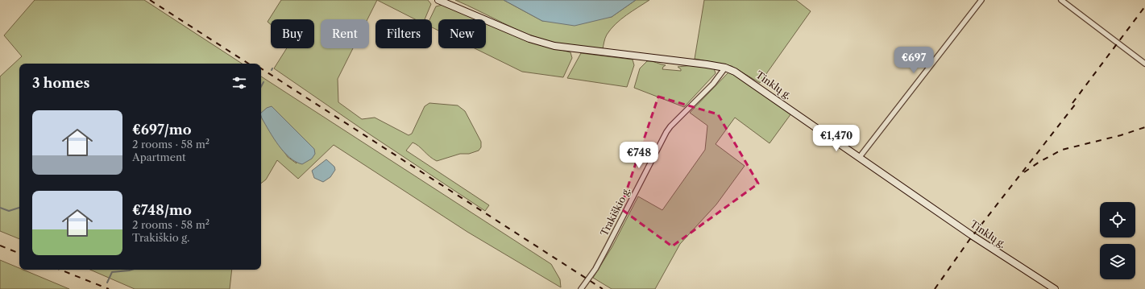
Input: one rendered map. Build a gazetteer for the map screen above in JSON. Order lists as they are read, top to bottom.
{
  "streets": {
    "main road": ["Tinklų g."],
    "street": ["Trakiškio g."]
  },
  "crossings": [
    ["Tinklų g.", "Trakiškio g."]
  ],
  "page": {
    "chip": [
      "Buy",
      "Rent",
      "Filters",
      "New"
    ],
    "price": ["€697", "€1,470", "€748"],
    "heading": "3 homes",
    "list": [
      {
        "name": "€697/mo",
        "note": "2 rooms · 58 m² · Apartment"
      },
      {
        "name": "€748/mo",
        "note": "2 rooms · 58 m² · Trakiškio g."
      }
    ]
  }
}
